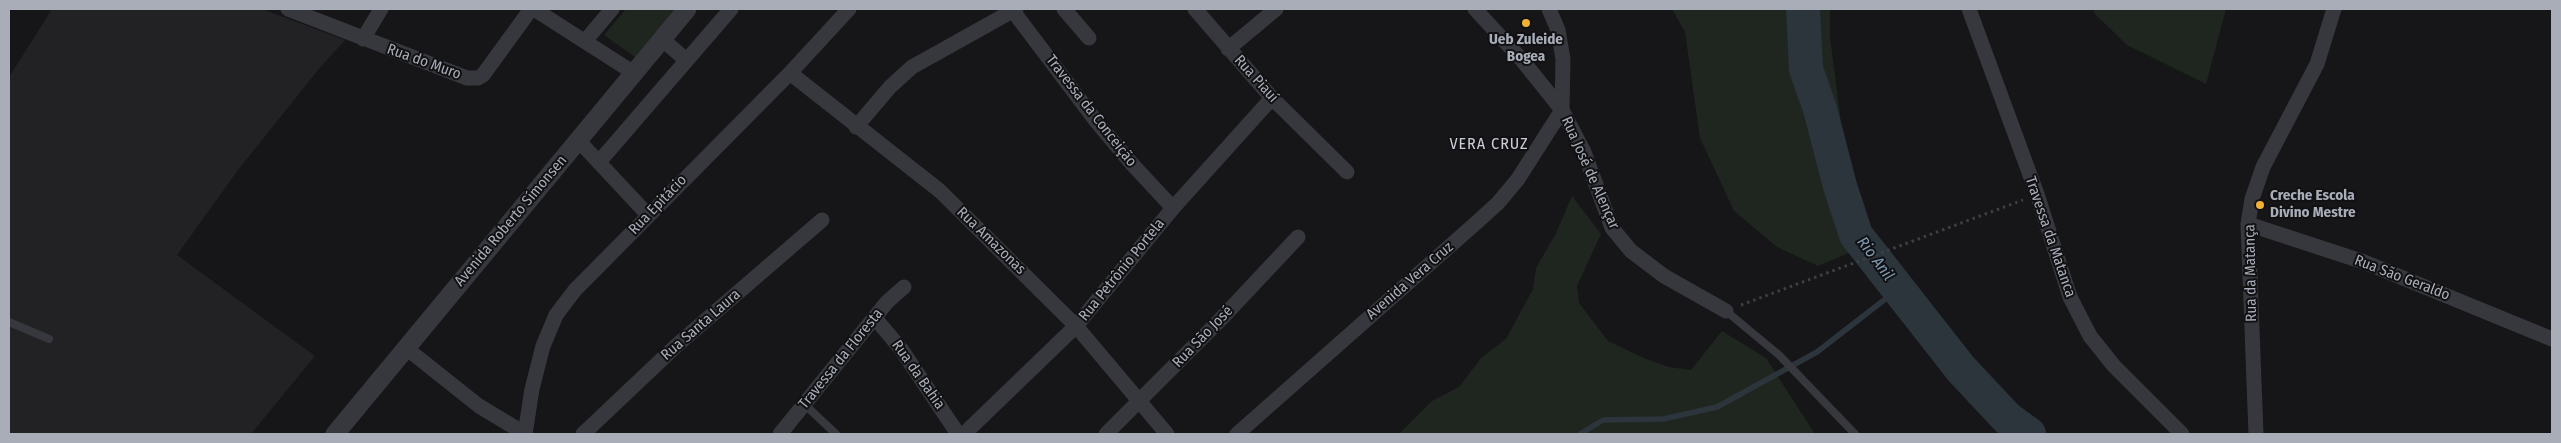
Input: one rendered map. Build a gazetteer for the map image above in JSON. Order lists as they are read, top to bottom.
{
  "streets": {
    "street": [
      "Rua do Muro",
      "Rua Piauí",
      "Travessa da Conceição",
      "Rua José de Alençar",
      "Rua Epitácio",
      "Avenida Roberto Símonsen",
      "Travessa da Matanca",
      "Rua Amazonas",
      "Rua Petrônio Portela",
      "Rua da Matança",
      "Rua São Geraldo",
      "Avenida Vera Cruz",
      "Rua Santa Laura",
      "Rua São José",
      "Travessa da Floresta",
      "Rua da Bahia"
    ]
  },
  "crossings": [
    ["Rua Piauí", "Rua Petrônio Portela"],
    ["Travessa da Conceição", "Rua Petrônio Portela"],
    ["Rua José de Alençar", "Avenida Vera Cruz"],
    ["Rua Epitácio", "Rua Amazonas"],
    ["Rua Amazonas", "Rua Petrônio Portela"],
    ["Rua Amazonas", "Rua São José"],
    ["Rua da Matança", "Rua São Geraldo"],
    ["Travessa da Floresta", "Rua da Bahia"]
  ],
  "districts": ["VERA CRUZ"],
  "water": ["Rio Anil"],
  "places": ["Ueb Zuleide Bogea", "Creche Escola Divino Mestre"]
}
